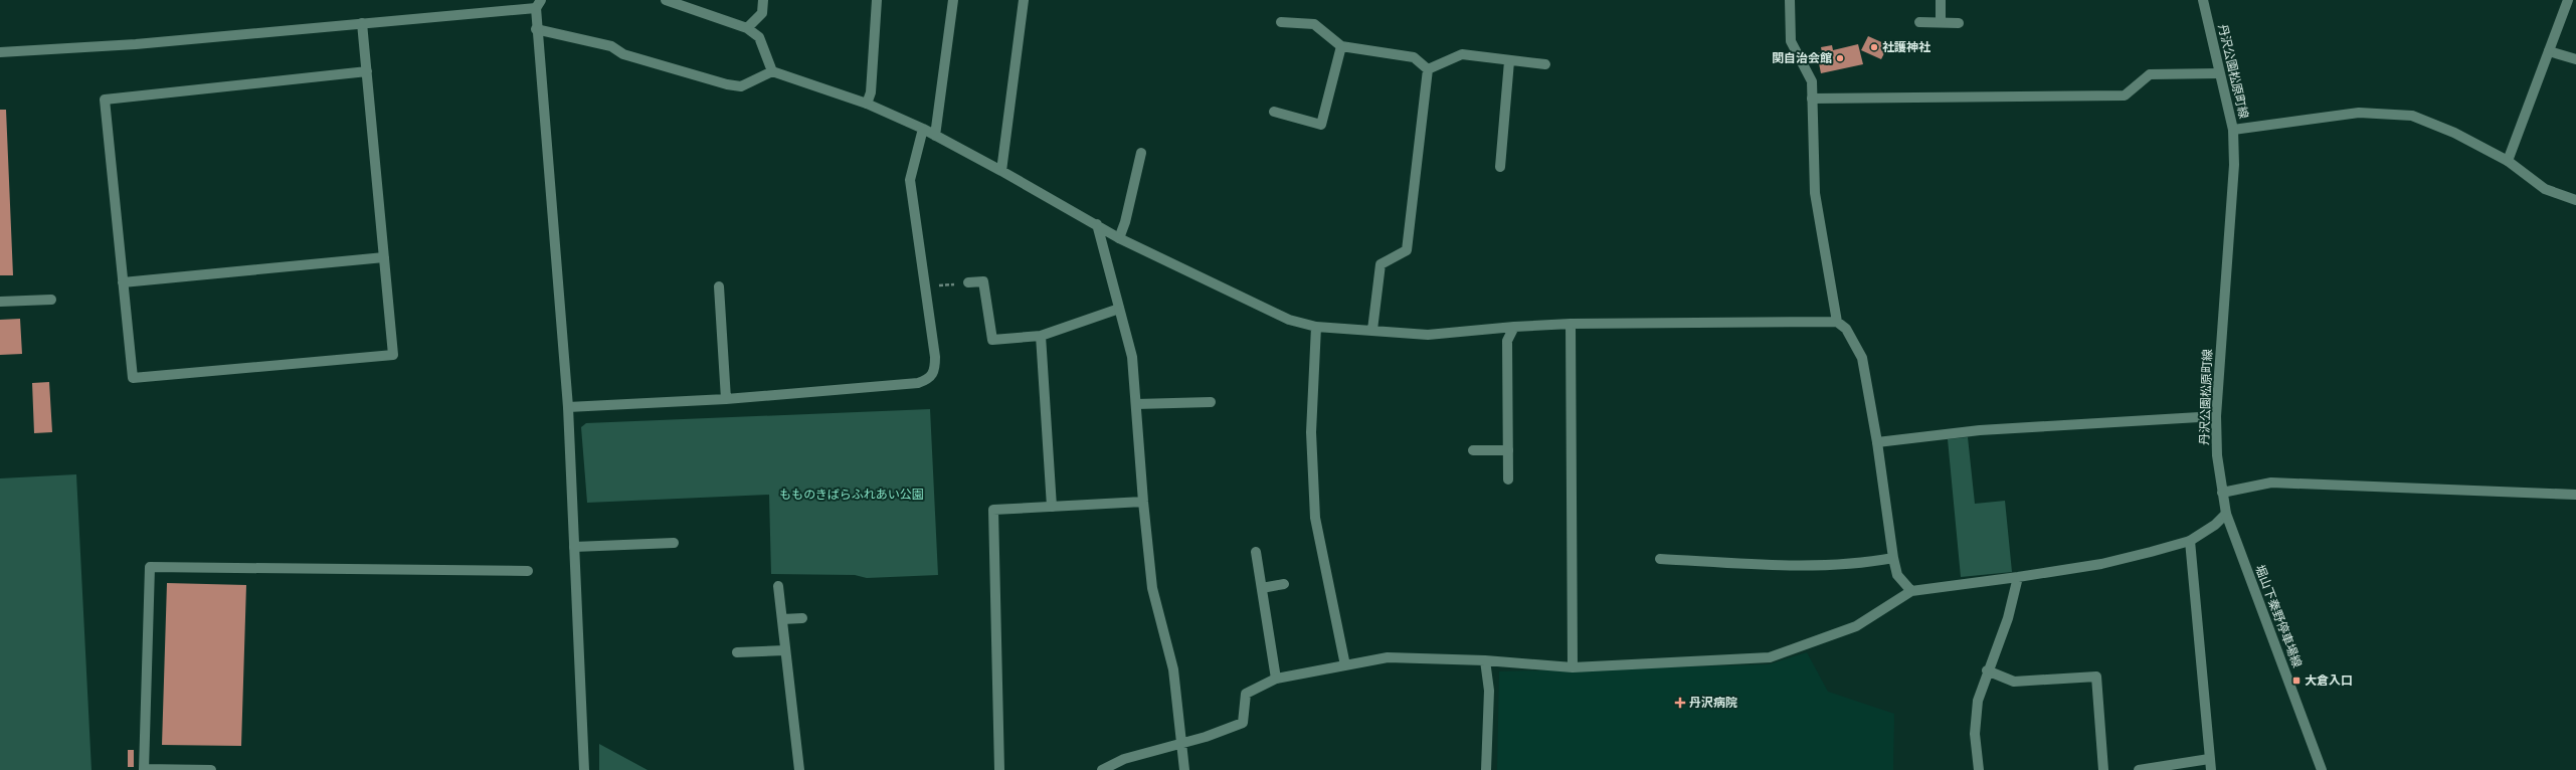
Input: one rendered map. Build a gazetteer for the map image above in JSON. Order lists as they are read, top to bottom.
{
  "streets": {
    "street": ["丹沢公園松原町線", "堀山下秦野停車場線"]
  },
  "crossings": [
    ["丹沢公園松原町線", "堀山下秦野停車場線"]
  ],
  "parks": ["もものきばらふれあい公園"],
  "places": {
    "other": ["社護神社", "関自治会館"],
    "transit": ["大倉入口"],
    "health": ["丹沢病院"]
  }
}
